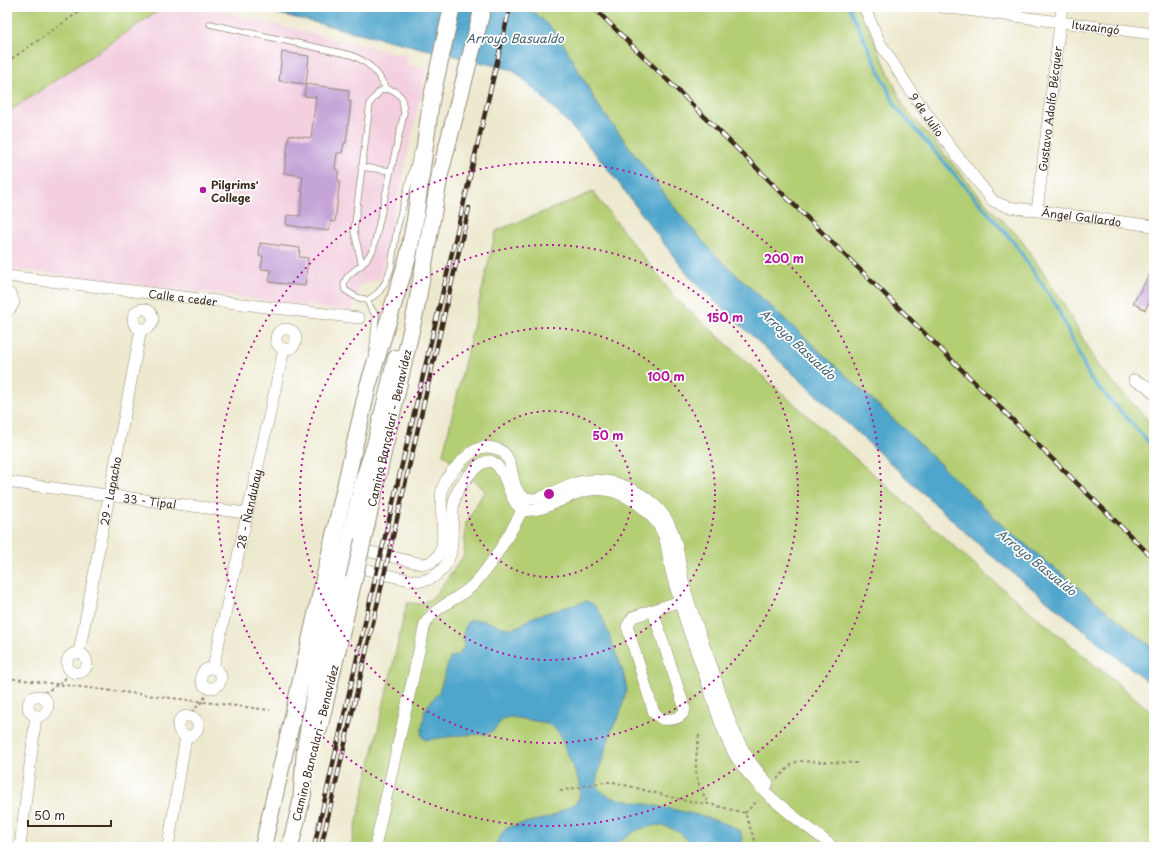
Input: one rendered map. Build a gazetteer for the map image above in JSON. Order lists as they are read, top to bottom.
{
  "streets": {
    "main road": ["Camino Bancalari - Benavídez"],
    "street": [
      "Ituzaingó",
      "Gustavo Adolfo Bécquer",
      "9 de Julio",
      "Ángel Gallardo",
      "Calle a ceder",
      "29 - Lapacho",
      "33 - Tipal",
      "28 - Ñandubay"
    ]
  },
  "crossings": [
    ["Ituzaingó", "Gustavo Adolfo Bécquer"],
    ["Gustavo Adolfo Bécquer", "Ángel Gallardo"],
    ["9 de Julio", "Ángel Gallardo"],
    ["29 - Lapacho", "33 - Tipal"],
    ["33 - Tipal", "28 - Ñandubay"]
  ],
  "water": ["Arroyo Basualdo"],
  "places": ["Pilgrims' College"],
  "scale_bar": "50 m",
  "rings": [
    "200 m",
    "150 m",
    "100 m",
    "50 m"
  ]
}
